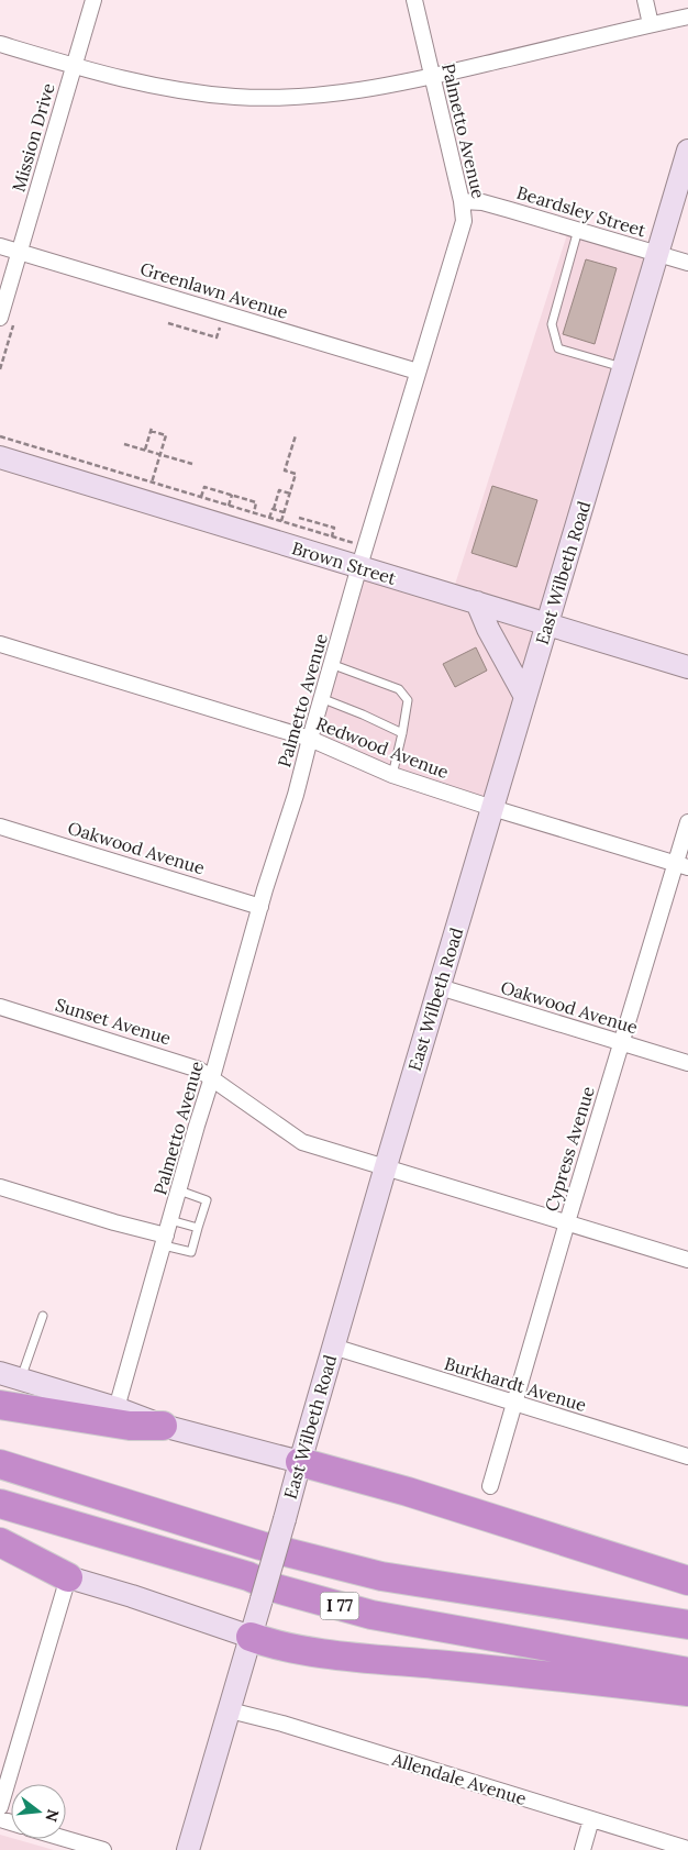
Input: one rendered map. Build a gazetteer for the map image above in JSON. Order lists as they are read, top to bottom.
{
  "streets": {
    "highway": ["I 77"],
    "main road": ["Brown Street", "East Wilbeth Road"],
    "street": [
      "Palmetto Avenue",
      "Mission Drive",
      "Beardsley Street",
      "Greenlawn Avenue",
      "Redwood Avenue",
      "Oakwood Avenue",
      "Sunset Avenue",
      "Cypress Avenue",
      "Burkhardt Avenue",
      "Allendale Avenue"
    ]
  },
  "crossings": [
    ["Palmetto Avenue", "Beardsley Street"],
    ["Palmetto Avenue", "Greenlawn Avenue"],
    ["Palmetto Avenue", "Brown Street"],
    ["Palmetto Avenue", "Redwood Avenue"],
    ["Palmetto Avenue", "Oakwood Avenue"],
    ["Palmetto Avenue", "Sunset Avenue"],
    ["Mission Drive", "Greenlawn Avenue"],
    ["Beardsley Street", "East Wilbeth Road"],
    ["Brown Street", "East Wilbeth Road"],
    ["East Wilbeth Road", "Redwood Avenue"],
    ["East Wilbeth Road", "Oakwood Avenue"],
    ["East Wilbeth Road", "Sunset Avenue"],
    ["East Wilbeth Road", "Burkhardt Avenue"],
    ["East Wilbeth Road", "Allendale Avenue"],
    ["Redwood Avenue", "Cypress Avenue"],
    ["Oakwood Avenue", "Cypress Avenue"],
    ["Sunset Avenue", "Cypress Avenue"],
    ["Cypress Avenue", "Burkhardt Avenue"]
  ],
  "north": "right"
}
